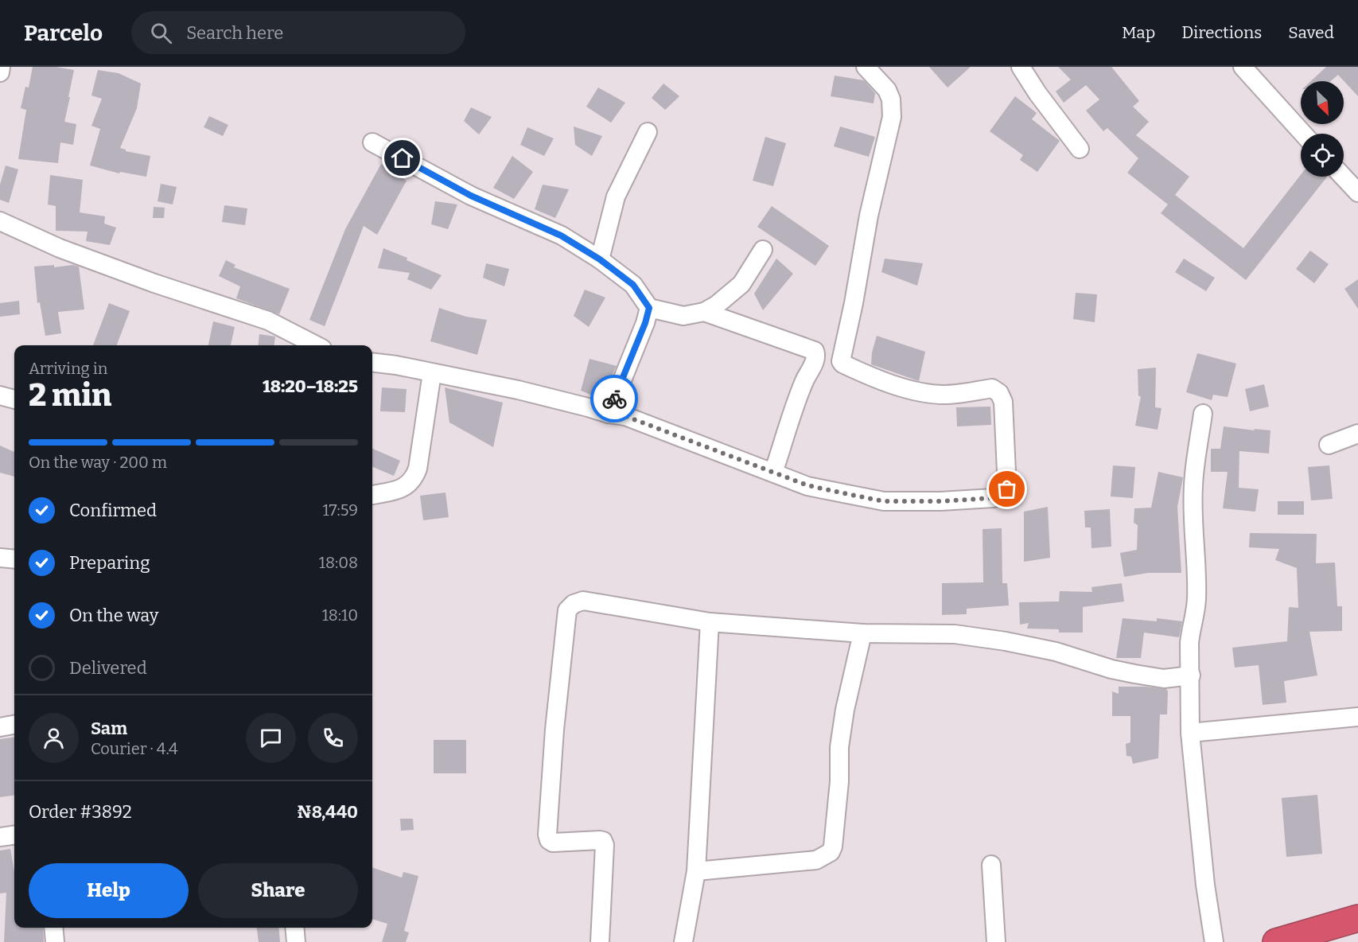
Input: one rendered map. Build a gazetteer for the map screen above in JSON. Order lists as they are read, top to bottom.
{
  "north": "bottom right",
  "page": {
    "header": "Parcelo",
    "search": "Search here",
    "nav": ["Map", "Directions", "Saved"],
    "heading": ["2 min", "Arriving in", "18:20–18:25"],
    "panel": [
      "Sam",
      "Courier · 4.4",
      "Order #3892",
      "₦8,440"
    ],
    "bar": "On the way · 200 m",
    "list": [
      ["Confirmed", "17:59"],
      ["Preparing", "18:08"],
      ["On the way", "18:10"],
      "Delivered"
    ],
    "buttons": ["Help", "Share"]
  }
}
